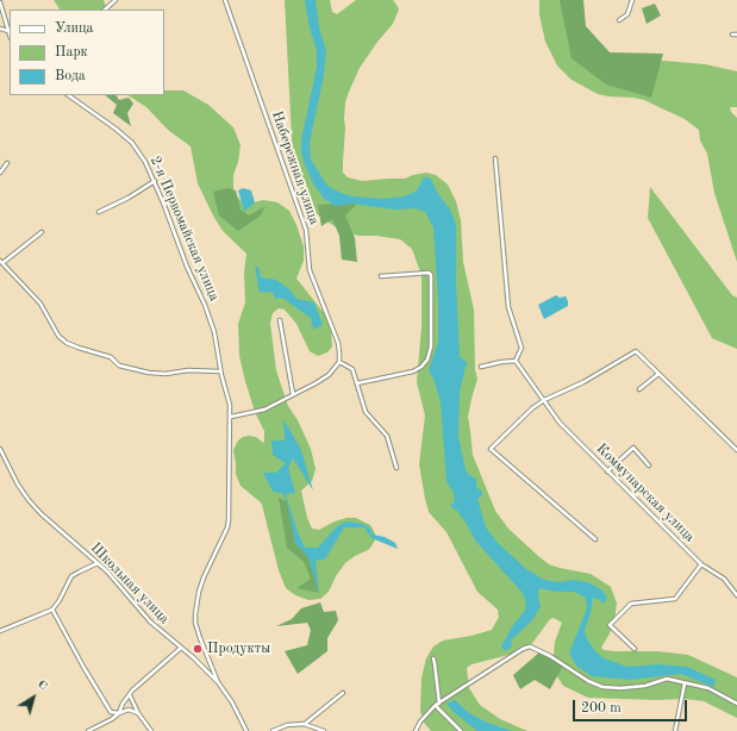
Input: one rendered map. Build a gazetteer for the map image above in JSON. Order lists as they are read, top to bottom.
{
  "streets": {
    "street": [
      "Набережная улица",
      "2-я Первомайская улица",
      "Коммунарская улица",
      "Школьная улица"
    ]
  },
  "crossings": [
    ["2-я Первомайская улица", "Школьная улица"]
  ],
  "places": ["Продукты"],
  "legend": ["Улица", "Парк", "Вода"],
  "scale_bar": "200 m",
  "north": "top right"
}
